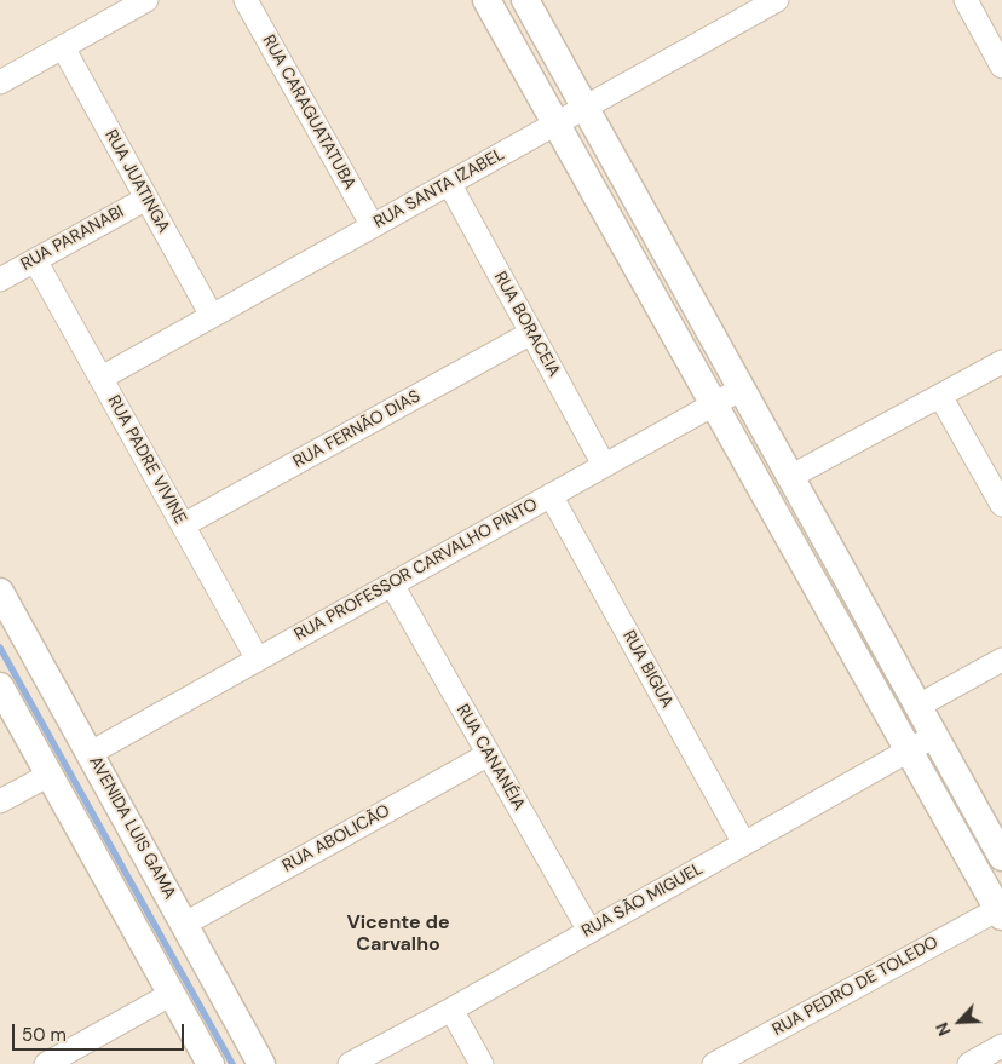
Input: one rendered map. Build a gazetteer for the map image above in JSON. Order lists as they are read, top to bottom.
{
  "streets": {
    "street": [
      "RUA CARAGUATATUBA",
      "RUA JUATINGA",
      "RUA SANTA IZABEL",
      "RUA PARANABI",
      "RUA BORACEIA",
      "RUA FERNÃO DIAS",
      "RUA PADRE VIVINE",
      "RUA PROFESSOR CARVALHO PINTO",
      "RUA BIGUA",
      "RUA CANANÉIA",
      "AVENIDA LUIS GAMA",
      "RUA ABOLICÃO",
      "RUA SÃO MIGUEL",
      "RUA PEDRO DE TOLEDO"
    ]
  },
  "crossings": [
    ["RUA CARAGUATATUBA", "RUA SANTA IZABEL"],
    ["RUA JUATINGA", "RUA SANTA IZABEL"],
    ["RUA JUATINGA", "RUA PARANABI"],
    ["RUA SANTA IZABEL", "RUA BORACEIA"],
    ["RUA SANTA IZABEL", "RUA PADRE VIVINE"],
    ["RUA PARANABI", "RUA PADRE VIVINE"],
    ["RUA BORACEIA", "RUA FERNÃO DIAS"],
    ["RUA BORACEIA", "RUA PROFESSOR CARVALHO PINTO"],
    ["RUA FERNÃO DIAS", "RUA PADRE VIVINE"],
    ["RUA PADRE VIVINE", "RUA PROFESSOR CARVALHO PINTO"],
    ["RUA PROFESSOR CARVALHO PINTO", "RUA BIGUA"],
    ["RUA PROFESSOR CARVALHO PINTO", "RUA CANANÉIA"],
    ["RUA PROFESSOR CARVALHO PINTO", "AVENIDA LUIS GAMA"],
    ["RUA BIGUA", "RUA SÃO MIGUEL"],
    ["RUA CANANÉIA", "RUA ABOLICÃO"],
    ["RUA CANANÉIA", "RUA SÃO MIGUEL"],
    ["AVENIDA LUIS GAMA", "RUA ABOLICÃO"]
  ],
  "districts": ["Vicente de Carvalho"],
  "scale_bar": "50 m",
  "north": "bottom left"
}
